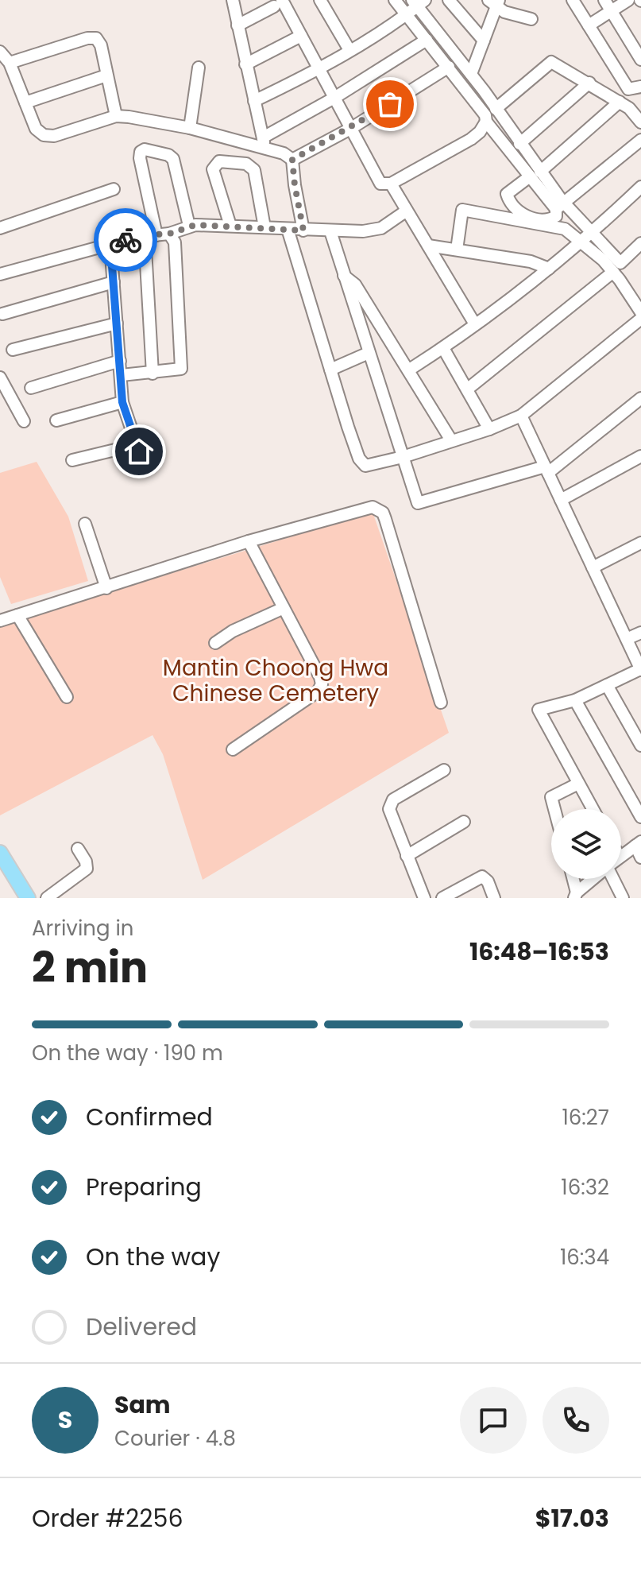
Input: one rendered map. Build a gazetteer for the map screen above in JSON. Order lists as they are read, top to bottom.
{
  "parks": ["Mantin Choong Hwa Chinese Cemetery"],
  "page": {
    "heading": ["2 min", "Arriving in", "16:48–16:53"],
    "panel": [
      "Sam",
      "Courier · 4.8",
      "Order #2256",
      "$17.03"
    ],
    "bar": "On the way · 190 m",
    "list": [
      ["Confirmed", "16:27"],
      ["Preparing", "16:32"],
      ["On the way", "16:34"],
      "Delivered"
    ],
    "round": "S"
  }
}
